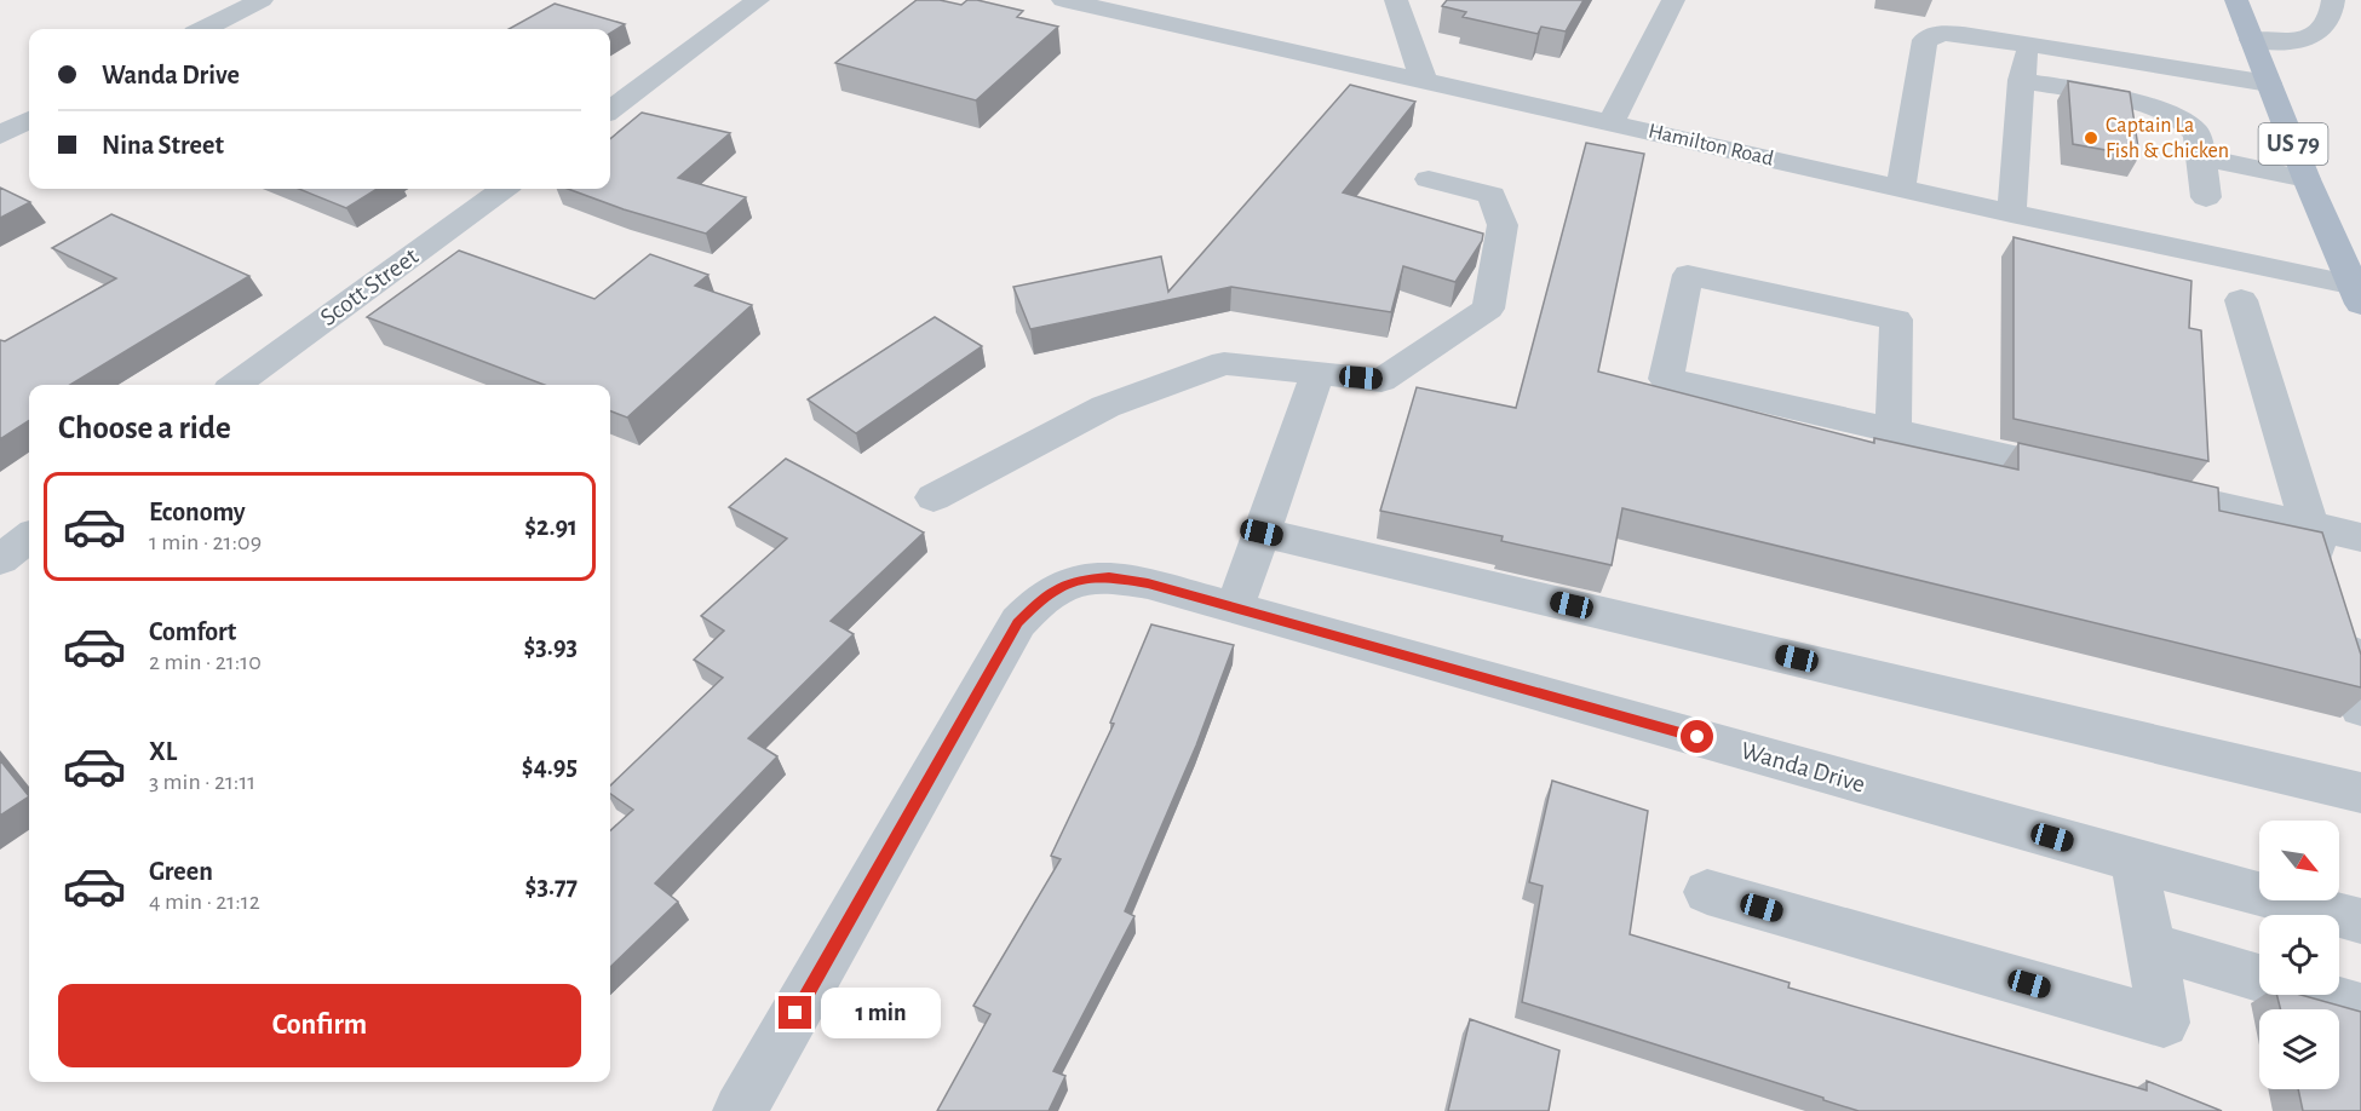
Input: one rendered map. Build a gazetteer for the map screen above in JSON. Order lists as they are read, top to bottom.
{
  "streets": {
    "main road": ["US 79"],
    "street": ["Hamilton Road", "Scott Street", "Wanda Drive"]
  },
  "crossings": [
    ["US 79", "Hamilton Road"]
  ],
  "places": ["Captain La Fish & Chicken"],
  "north": "bottom right",
  "page": {
    "banner": ["Wanda Drive", "Nina Street"],
    "heading": "Choose a ride",
    "list": [
      {
        "name": "Economy",
        "note": "1 min · 21:09",
        "value": "$2.91"
      },
      {
        "name": "Comfort",
        "note": "2 min · 21:10",
        "value": "$3.93"
      },
      {
        "name": "XL",
        "note": "3 min · 21:11",
        "value": "$4.95"
      },
      {
        "name": "Green",
        "note": "4 min · 21:12",
        "value": "$3.77"
      }
    ],
    "buttons": "Confirm",
    "bubble": "1 min"
  }
}
